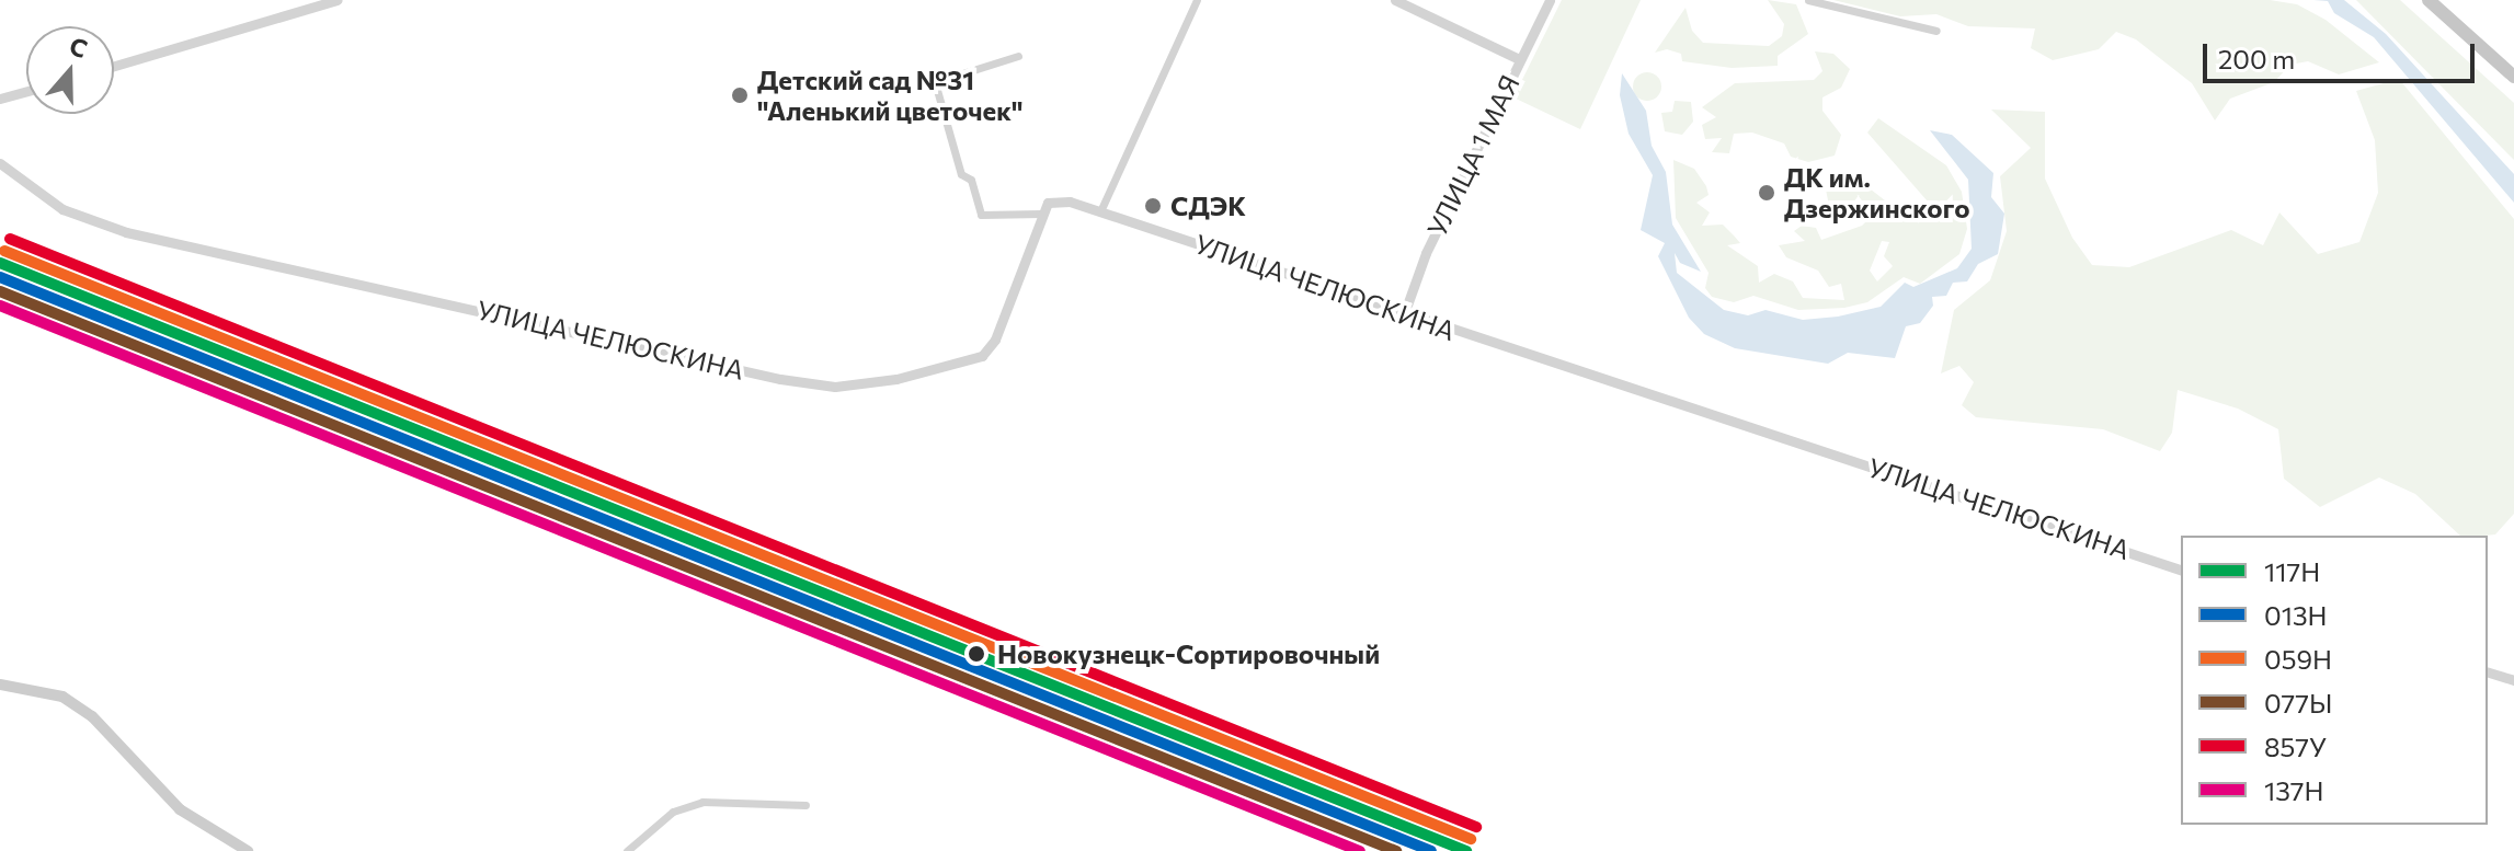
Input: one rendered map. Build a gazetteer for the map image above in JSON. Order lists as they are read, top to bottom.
{
  "streets": {
    "street": ["УЛИЦА 1 МАЯ", "УЛИЦА ЧЕЛЮСКИНА"]
  },
  "crossings": [
    ["УЛИЦА 1 МАЯ", "УЛИЦА ЧЕЛЮСКИНА"]
  ],
  "places": [
    "Детский сад №31 \"Аленький цветочек\"",
    "ДК им. Дзержинского",
    "СДЭК",
    "Новокузнецк-Сортировочный"
  ],
  "lines": [
    "transit line 857У",
    "transit line 059Н",
    "transit line 117Н",
    "transit line 013Н",
    "transit line 077Ы",
    "transit line 137Н"
  ],
  "legend": [
    "117Н",
    "013Н",
    "059Н",
    "077Ы",
    "857У",
    "137Н"
  ],
  "scale_bar": "200 m",
  "north": "top"
}
